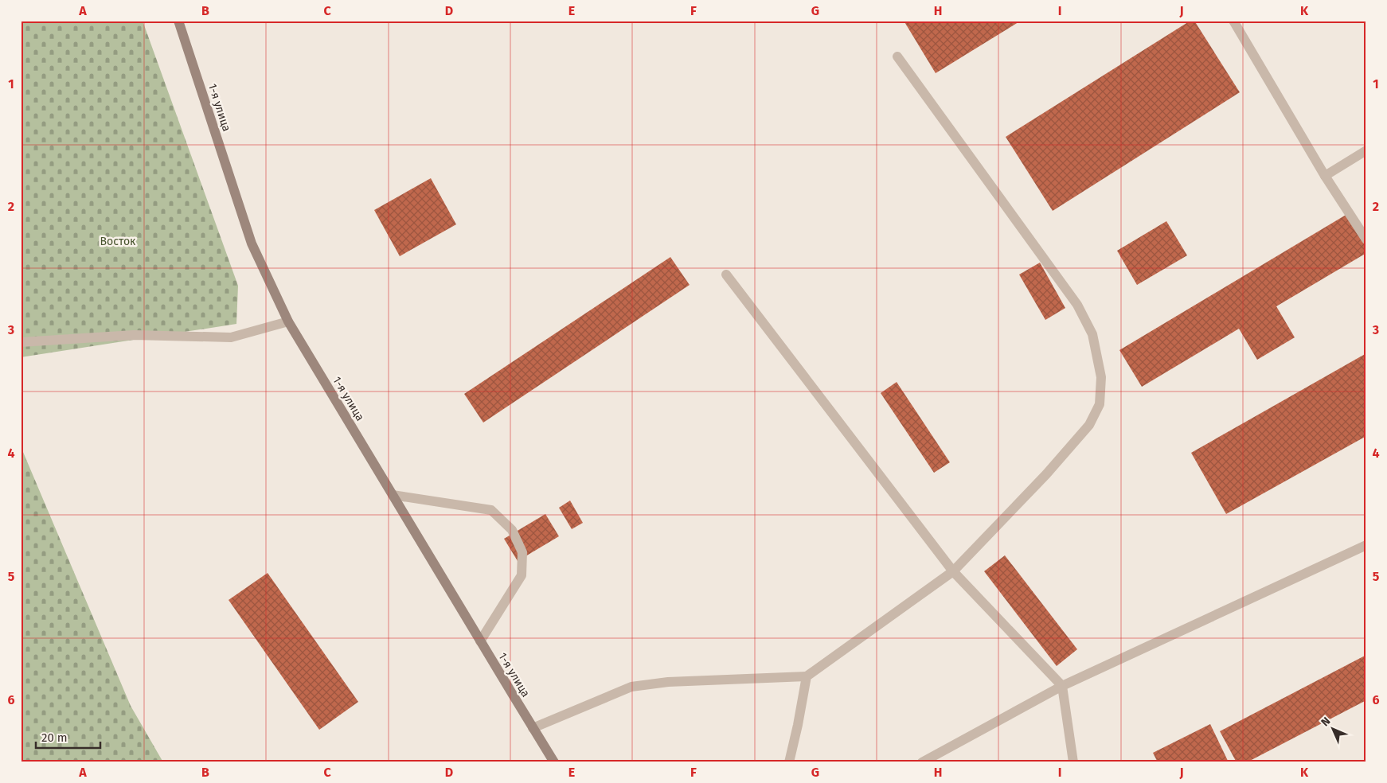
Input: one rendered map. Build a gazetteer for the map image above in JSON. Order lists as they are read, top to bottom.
{
  "streets": {
    "main road": ["1-я улица"]
  },
  "parks": ["Восток"],
  "scale_bar": "20 m",
  "north": "top left",
  "grid": {
    "columns": [
      "A",
      "B",
      "C",
      "D",
      "E",
      "F",
      "G",
      "H",
      "I",
      "J",
      "K"
    ],
    "rows": [
      "1",
      "2",
      "3",
      "4",
      "5",
      "6"
    ]
  }
}
